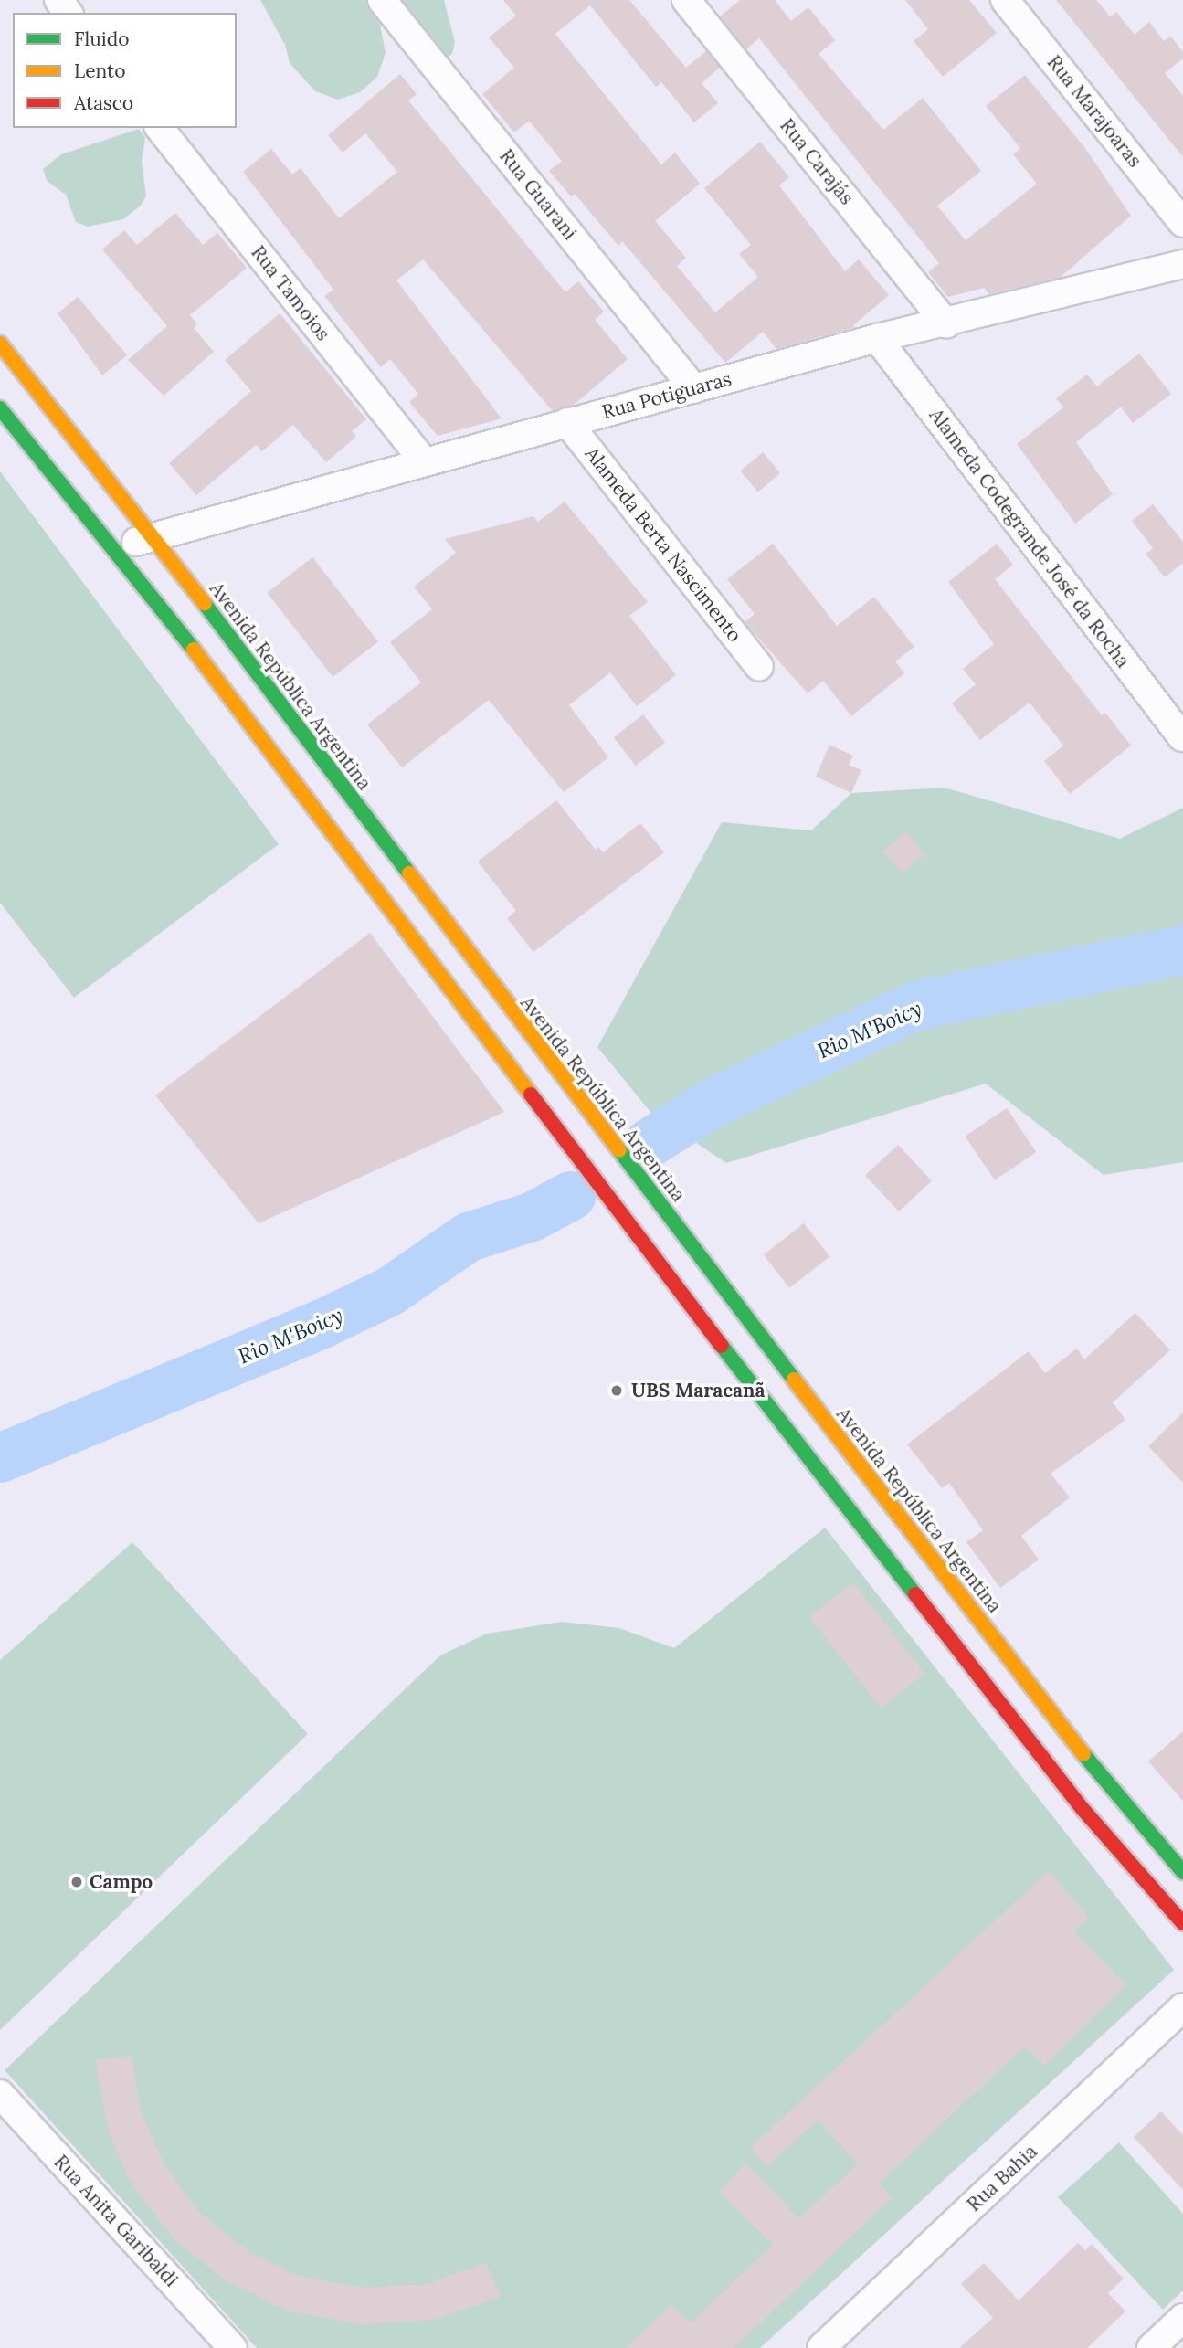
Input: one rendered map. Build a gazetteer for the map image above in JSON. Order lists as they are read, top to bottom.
{
  "streets": {
    "main road": ["Avenida República Argentina"],
    "street": [
      "Rua Marajoaras",
      "Rua Carajás",
      "Rua Guarani",
      "Rua Tamoios",
      "Rua Potiguaras",
      "Alameda Codegrande José da Rocha",
      "Alameda Berta Nascimento",
      "Rua Bahia",
      "Rua Anita Garibaldi"
    ]
  },
  "crossings": [
    ["Rua Carajás", "Rua Potiguaras"],
    ["Rua Guarani", "Rua Potiguaras"],
    ["Rua Tamoios", "Rua Potiguaras"],
    ["Rua Potiguaras", "Alameda Codegrande José da Rocha"],
    ["Rua Potiguaras", "Alameda Berta Nascimento"],
    ["Rua Potiguaras", "Avenida República Argentina"]
  ],
  "water": ["Rio M'Boicy"],
  "places": ["UBS Maracanã", "Campo"],
  "legend": ["Fluido", "Lento", "Atasco"]
}
